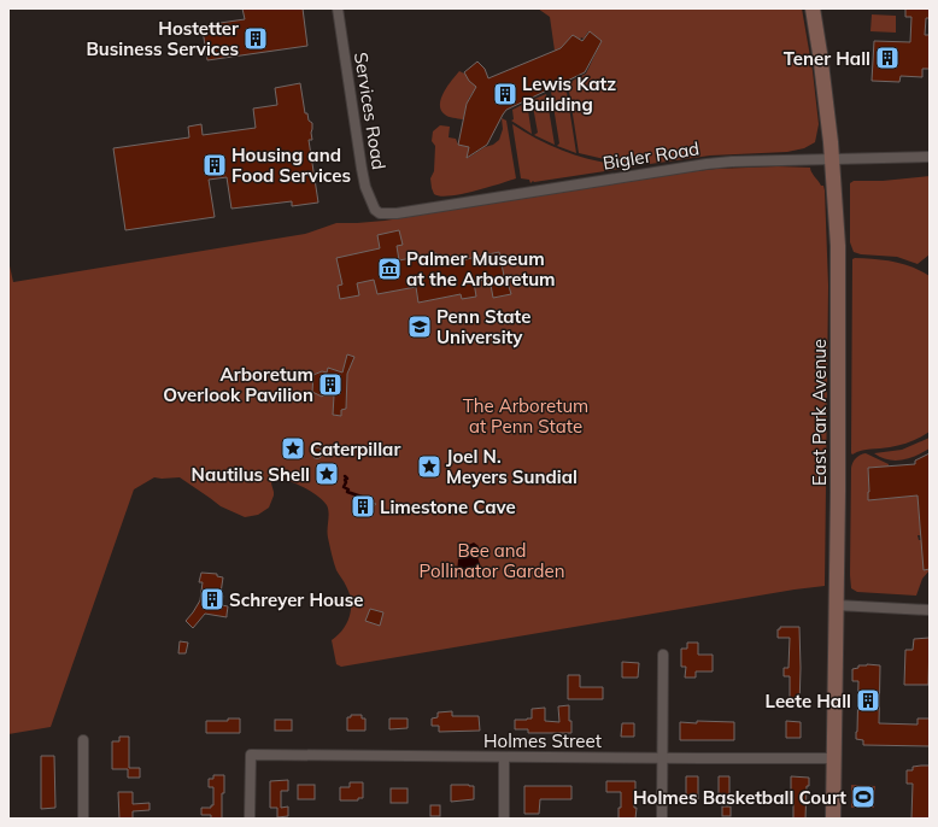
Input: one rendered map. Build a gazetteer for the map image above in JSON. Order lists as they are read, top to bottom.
{
  "streets": {
    "main road": ["East Park Avenue"],
    "street": ["Services Road", "Bigler Road", "Holmes Street"]
  },
  "crossings": [
    ["Services Road", "Bigler Road"],
    ["Bigler Road", "East Park Avenue"],
    ["East Park Avenue", "Holmes Street"]
  ],
  "parks": ["The Arboretum at Penn State", "Bee and Pollinator Garden"],
  "places": {
    "building": [
      "Hostetter Business Services",
      "Tener Hall",
      "Lewis Katz Building",
      "Housing and Food Services",
      "Arboretum Overlook Pavilion",
      "Limestone Cave",
      "Schreyer House",
      "Leete Hall"
    ],
    "museum": ["Palmer Museum at the Arboretum"],
    "school or university": ["Penn State University"],
    "place": ["Caterpillar", "Joel N. Meyers Sundial", "Nautilus Shell"],
    "sports": ["Holmes Basketball Court"]
  }
}
